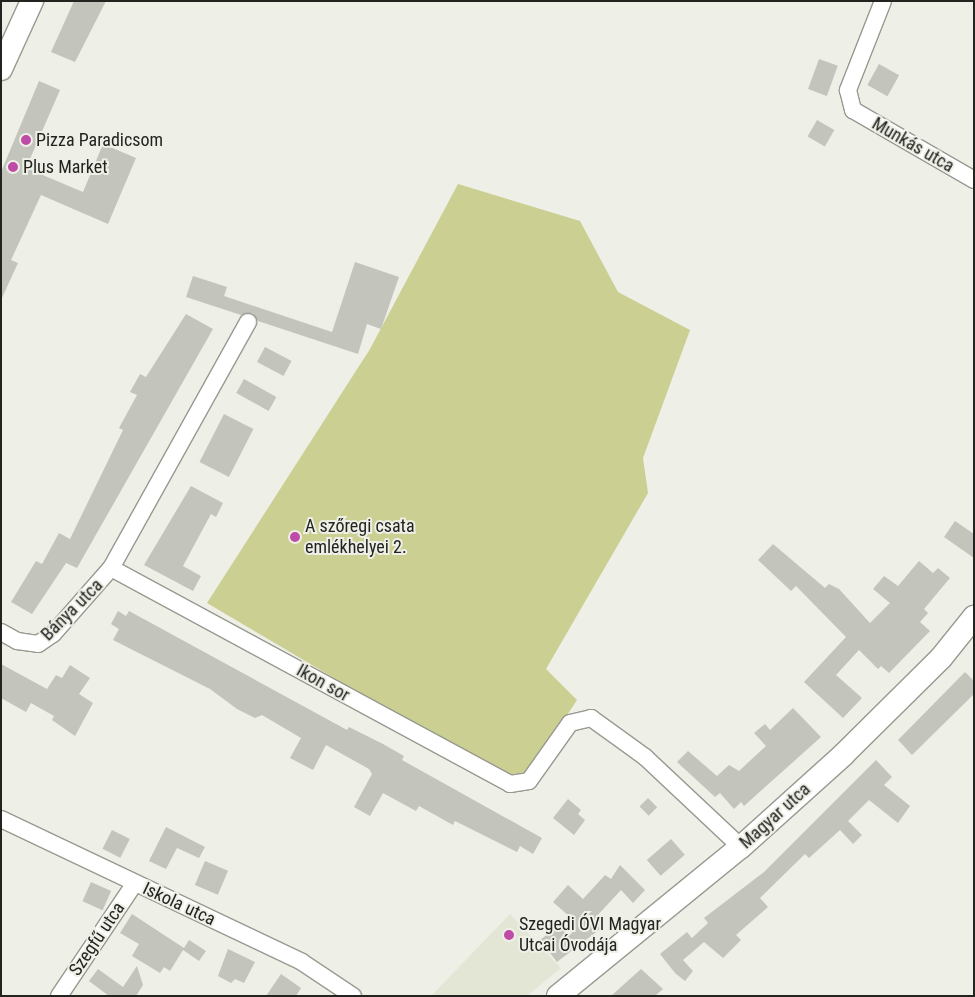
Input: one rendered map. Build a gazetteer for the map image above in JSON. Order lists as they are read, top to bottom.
{
  "streets": {
    "street": [
      "Munkás utca",
      "Bánya utca",
      "Ikon sor",
      "Magyar utca",
      "Iskola utca",
      "Szegfű utca"
    ]
  },
  "crossings": [
    ["Bánya utca", "Ikon sor"],
    ["Ikon sor", "Magyar utca"],
    ["Iskola utca", "Szegfű utca"]
  ],
  "places": [
    "Pizza Paradicsom",
    "Plus Market",
    "A szőregi csata emlékhelyei 2.",
    "Szegedi ÓVI Magyar Utcai Óvodája"
  ]
}
